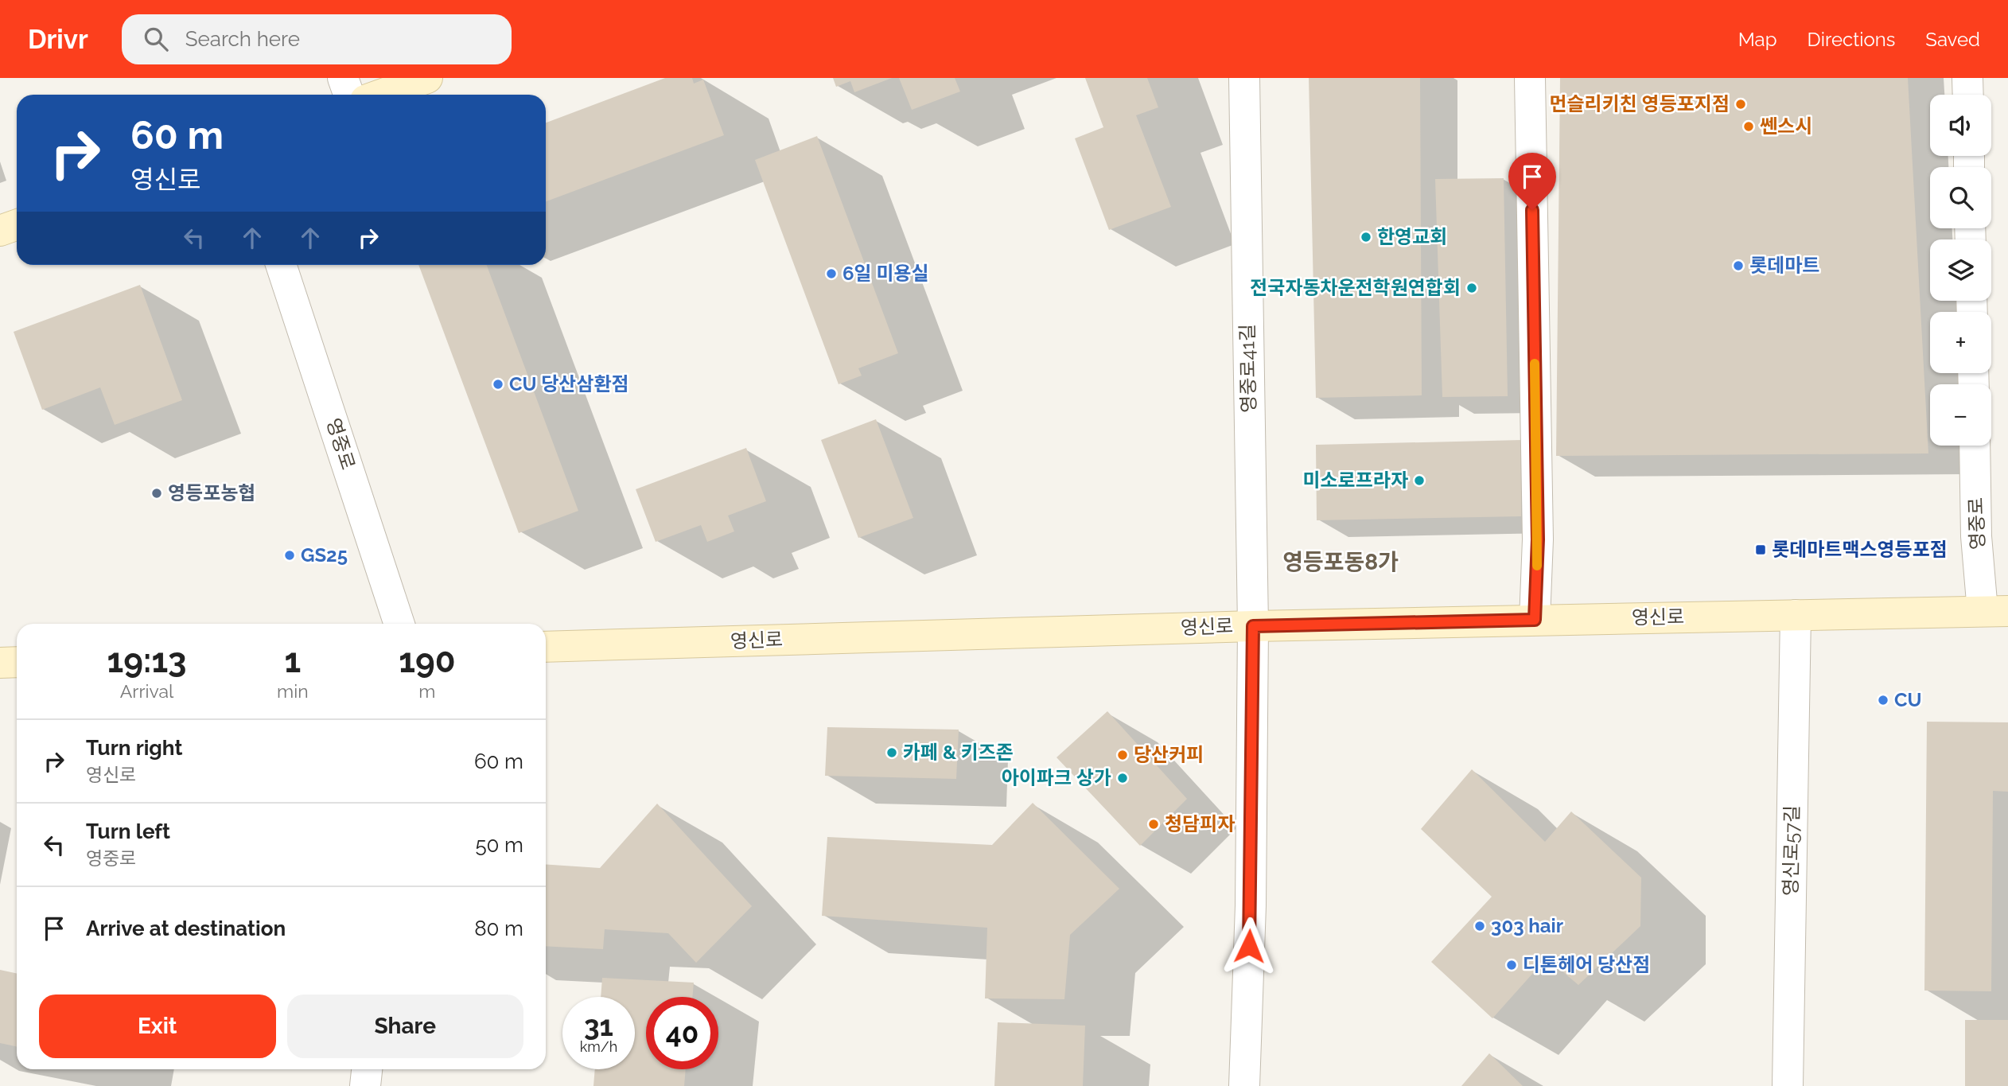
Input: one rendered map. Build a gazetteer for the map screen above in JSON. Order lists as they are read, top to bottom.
{
  "streets": {
    "main road": ["영신로"],
    "street": ["영중로41길", "영중로", "영신로57길"]
  },
  "crossings": [
    ["영중로41길", "영신로"],
    ["영중로", "영신로"],
    ["영신로", "영신로57길"]
  ],
  "districts": ["영등포동8가"],
  "places": {
    "other": [
      "먼슬리키친 영등포지점",
      "쎈스시",
      "한영교회",
      "롯데마트",
      "6일 미용실",
      "전국자동차운전학원연합회",
      "CU 당산삼환점",
      "미소로프라자",
      "영등포농협",
      "GS25",
      "CU",
      "카페 & 키즈존",
      "당산커피",
      "아이파크 상가",
      "청담피자",
      "303 hair",
      "디톤헤어 당산점"
    ],
    "transit": ["롯데마트맥스영등포점"]
  },
  "page": {
    "header": "Drivr",
    "search": "Search here",
    "nav": ["Map", "Directions", "Saved"],
    "map_buttons": ["+", "−"],
    "turn": ["60 m", "영신로"],
    "eta": [
      "19:13",
      "Arrival",
      "1",
      "min",
      "190",
      "m"
    ],
    "list": [
      {
        "name": "Turn right",
        "note": "영신로",
        "value": "60 m"
      },
      {
        "name": "Turn left",
        "note": "영중로",
        "value": "50 m"
      },
      {
        "name": "Arrive at destination",
        "value": "80 m"
      }
    ],
    "buttons": ["Exit", "Share"],
    "speed": "31 km/h",
    "limit": "40"
  }
}
